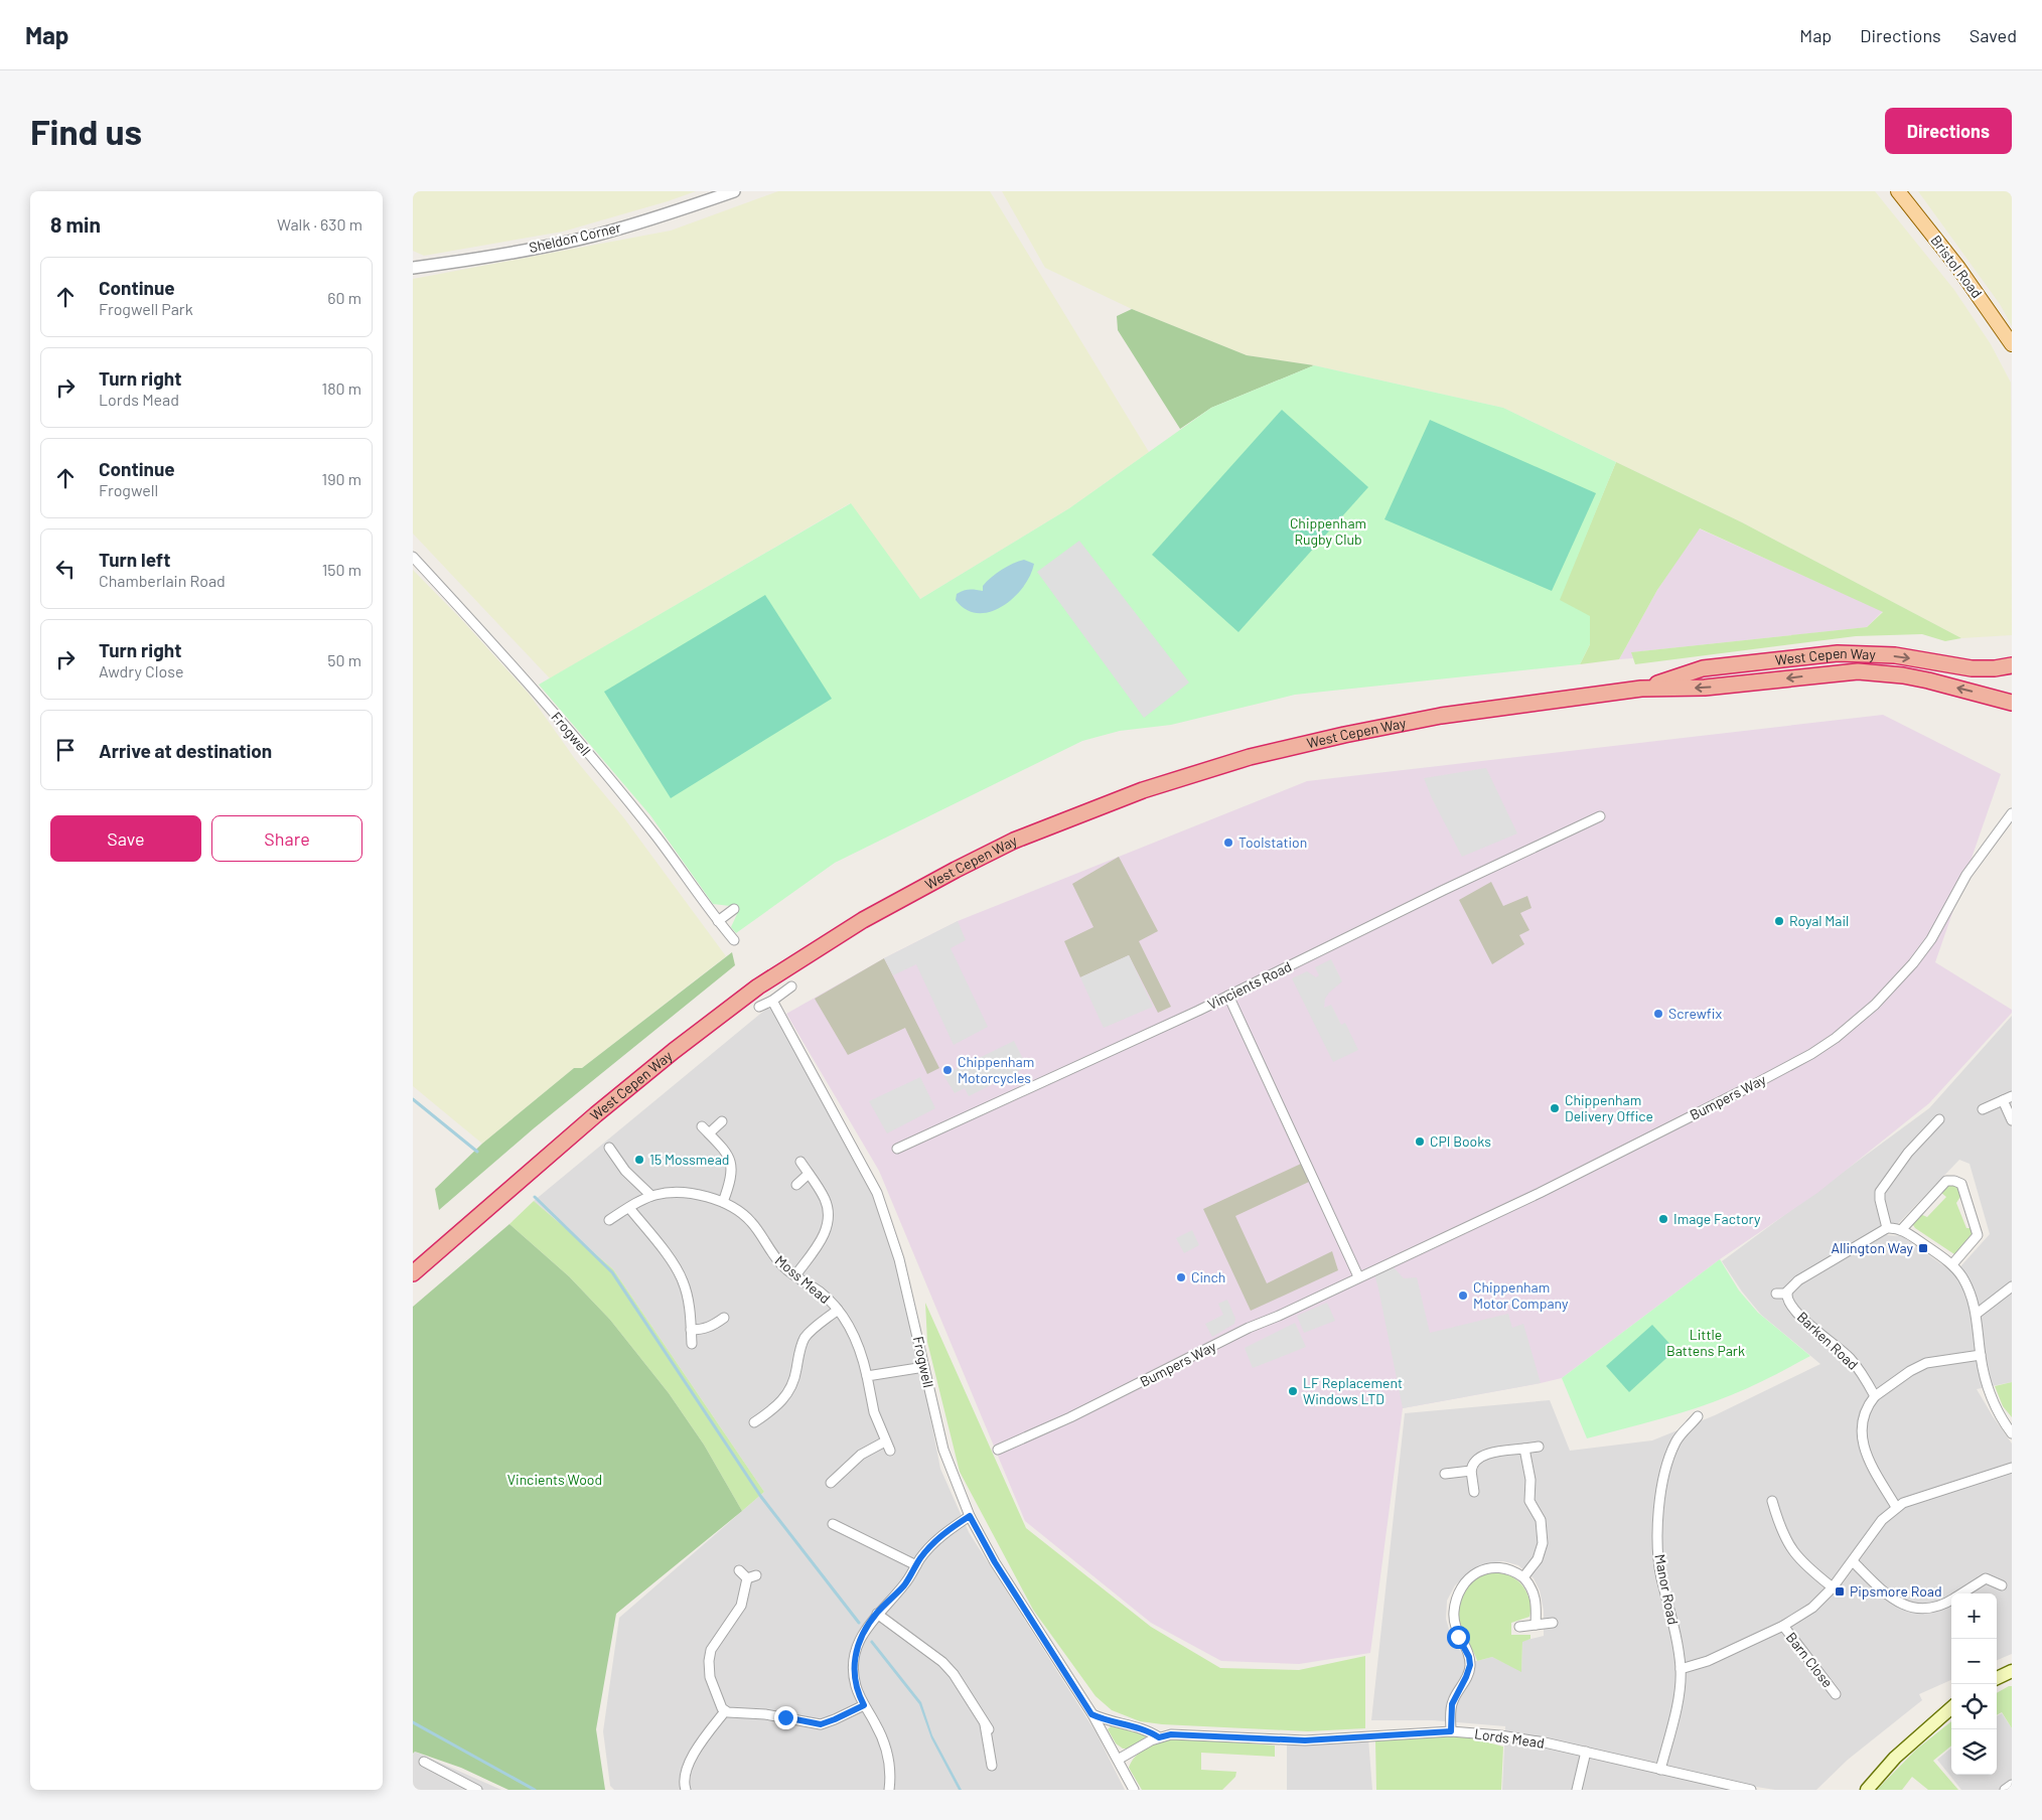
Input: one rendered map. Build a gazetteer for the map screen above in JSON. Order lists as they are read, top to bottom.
{
  "streets": {
    "highway": ["West Cepen Way"],
    "main road": ["Bristol Road"],
    "street": [
      "Sheldon Corner",
      "Frogwell",
      "Vincients Road",
      "Bumpers Way",
      "Moss Mead",
      "Barken Road",
      "Manor Road",
      "Barn Close",
      "Lords Mead"
    ]
  },
  "crossings": [
    ["Frogwell", "Lords Mead"],
    ["Manor Road", "Lords Mead"]
  ],
  "parks": ["Chippenham Rugby Club", "Little Battens Park", "Vincients Wood"],
  "places": {
    "other": [
      "Toolstation",
      "Royal Mail",
      "Screwfix",
      "Chippenham Motorcycles",
      "Chippenham Delivery Office",
      "CPI Books",
      "15 Mossmead",
      "Image Factory",
      "Cinch",
      "Chippenham Motor Company",
      "LF Replacement Windows LTD"
    ],
    "transit": ["Allington Way", "Pipsmore Road"]
  },
  "page": {
    "header": "Map",
    "nav": ["Map", "Directions", "Saved"],
    "buttons": [
      "Directions",
      ["Save", "Share"]
    ],
    "title": "Find us",
    "heading": ["8 min", "Walk · 630 m"],
    "list": [
      ["Continue", "Frogwell Park", "60 m"],
      ["Turn right", "Lords Mead", "180 m"],
      ["Continue", "Frogwell", "190 m"],
      ["Turn left", "Chamberlain Road", "150 m"],
      ["Turn right", "Awdry Close", "50 m"],
      "Arrive at destination"
    ],
    "map_buttons": ["+", "−"]
  }
}
